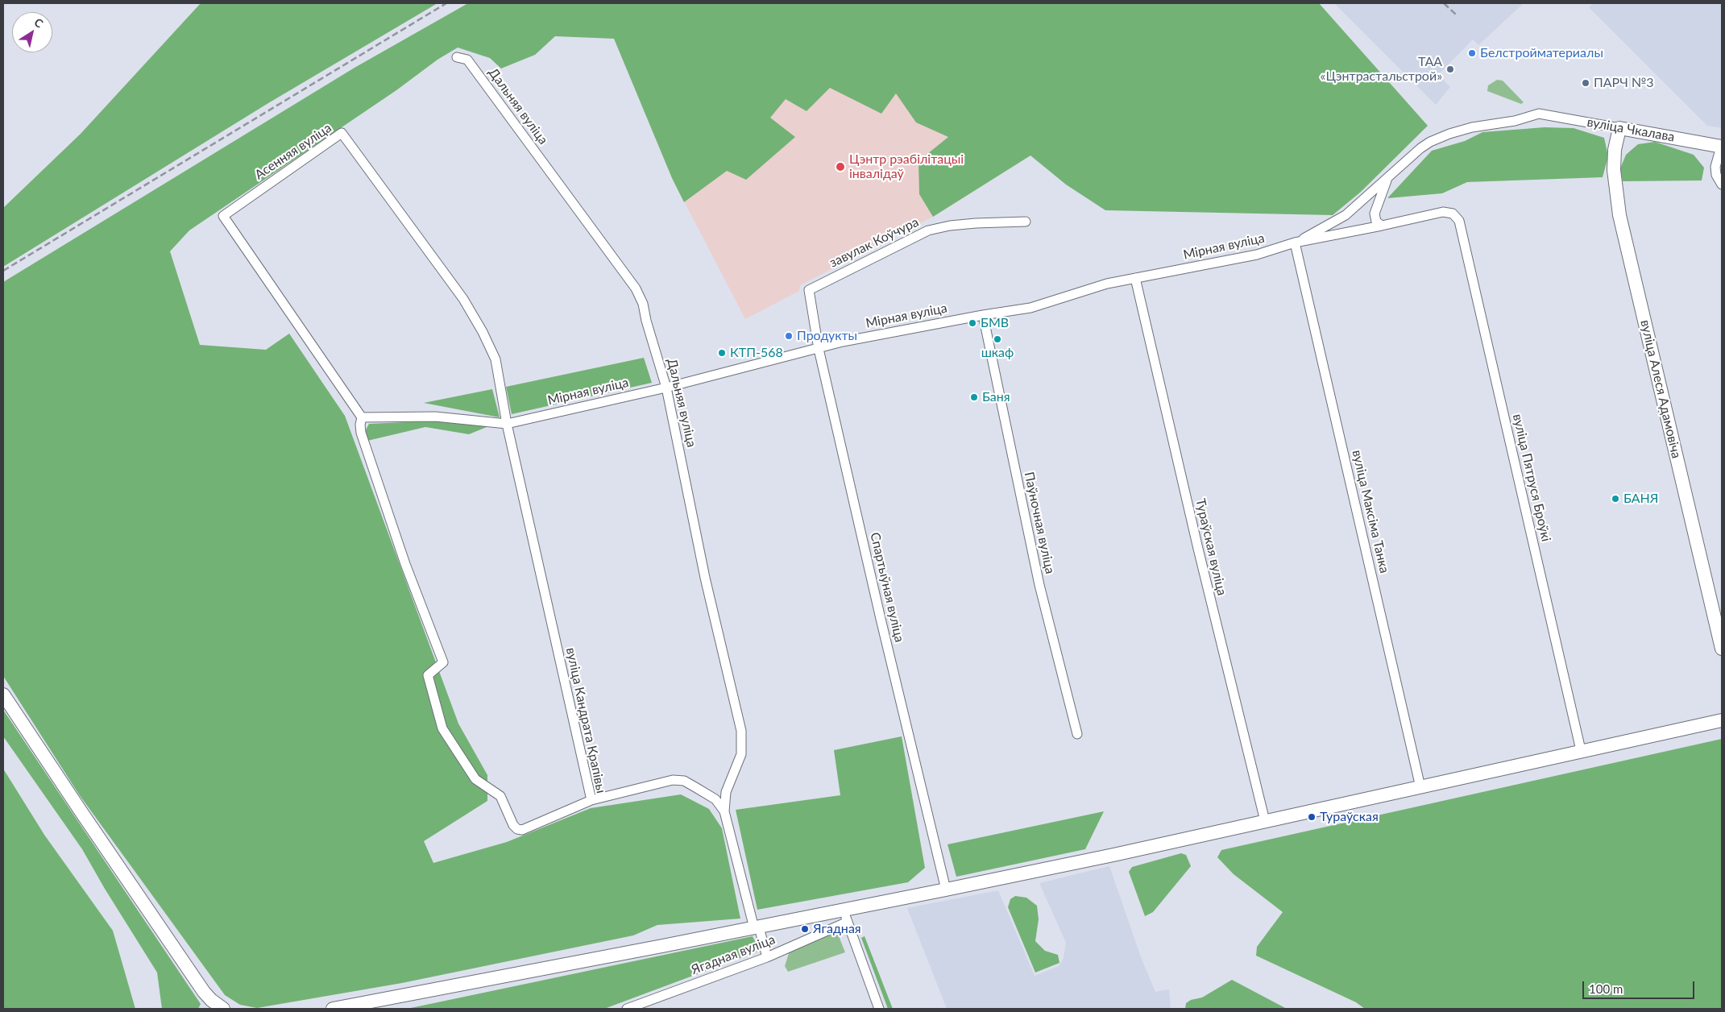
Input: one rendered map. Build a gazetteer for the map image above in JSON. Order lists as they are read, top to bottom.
{
  "streets": {
    "main road": ["вуліца Чкалава", "вуліца Алеся Адамовіча"],
    "street": [
      "Дальняя вуліца",
      "Асенняя вуліца",
      "завулак Коўчура",
      "Мірная вуліца",
      "вуліца Пятруся Броўкі",
      "вуліца Максіма Танка",
      "Паўночная вуліца",
      "Тураўская вуліца",
      "Спартыўная вуліца",
      "вуліца Кандрата Крапівы",
      "Ягадная вуліца"
    ]
  },
  "crossings": [
    ["Дальняя вуліца", "Мірная вуліца"],
    ["вуліца Чкалава", "вуліца Алеся Адамовіча"],
    ["Асенняя вуліца", "Мірная вуліца"],
    ["Асенняя вуліца", "вуліца Кандрата Крапівы"],
    ["завулак Коўчура", "Спартыўная вуліца"],
    ["Мірная вуліца", "вуліца Пятруся Броўкі"],
    ["Мірная вуліца", "вуліца Максіма Танка"],
    ["Мірная вуліца", "Паўночная вуліца"],
    ["Мірная вуліца", "Тураўская вуліца"],
    ["Мірная вуліца", "Спартыўная вуліца"],
    ["Мірная вуліца", "вуліца Кандрата Крапівы"]
  ],
  "places": [
    "Белстройматериалы",
    "ТАА «Цэнтрастальстрой»",
    "ПАРЧ №3",
    "Цэнтр рэабілітацыі інвалідаў",
    "БМВ",
    "Продукты",
    "шкаф",
    "КТП-568",
    "Баня",
    "БАНЯ",
    "Тураўская",
    "Ягадная"
  ],
  "scale_bar": "100 m",
  "north": "top right"
}
